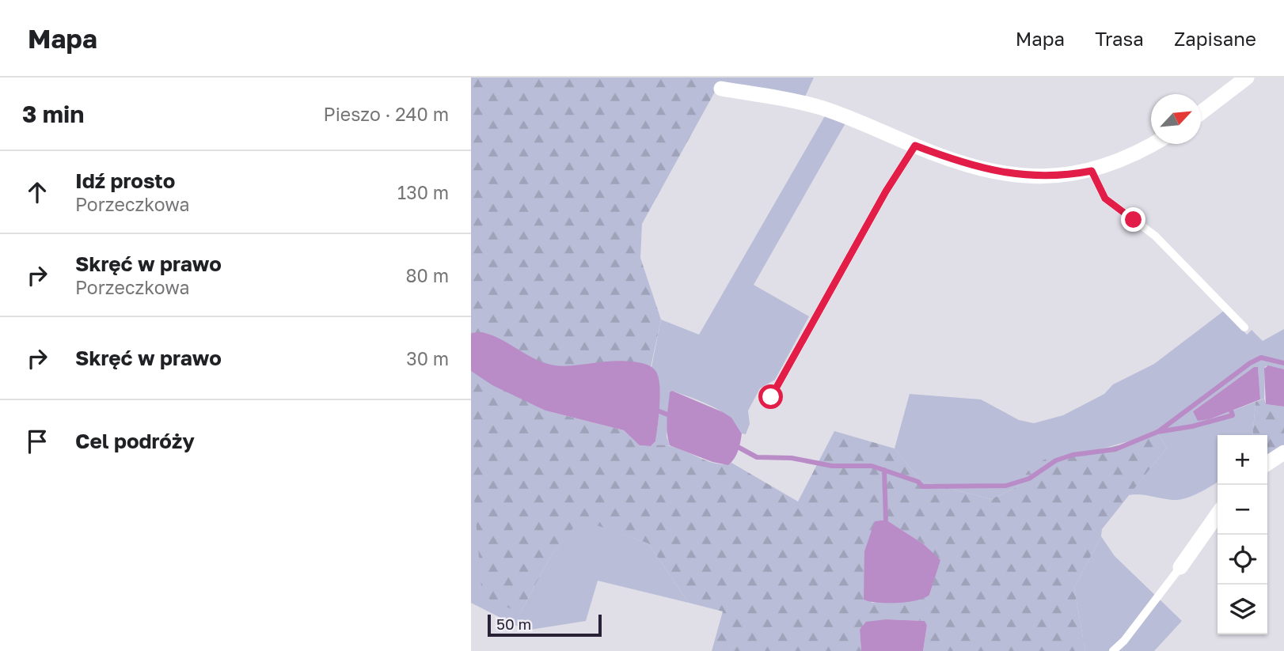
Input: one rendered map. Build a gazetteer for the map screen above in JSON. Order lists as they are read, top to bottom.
{
  "scale_bar": "50 m",
  "north": "top right",
  "page": {
    "header": "Mapa",
    "nav": ["Mapa", "Trasa", "Zapisane"],
    "heading": ["3 min", "Pieszo · 240 m"],
    "list": [
      ["Idź prosto", "Porzeczkowa", "130 m"],
      ["Skręć w prawo", "Porzeczkowa", "80 m"],
      ["Skręć w prawo", "30 m"],
      "Cel podróży"
    ],
    "map_buttons": ["+", "−"],
    "scale": "50 m"
  }
}
